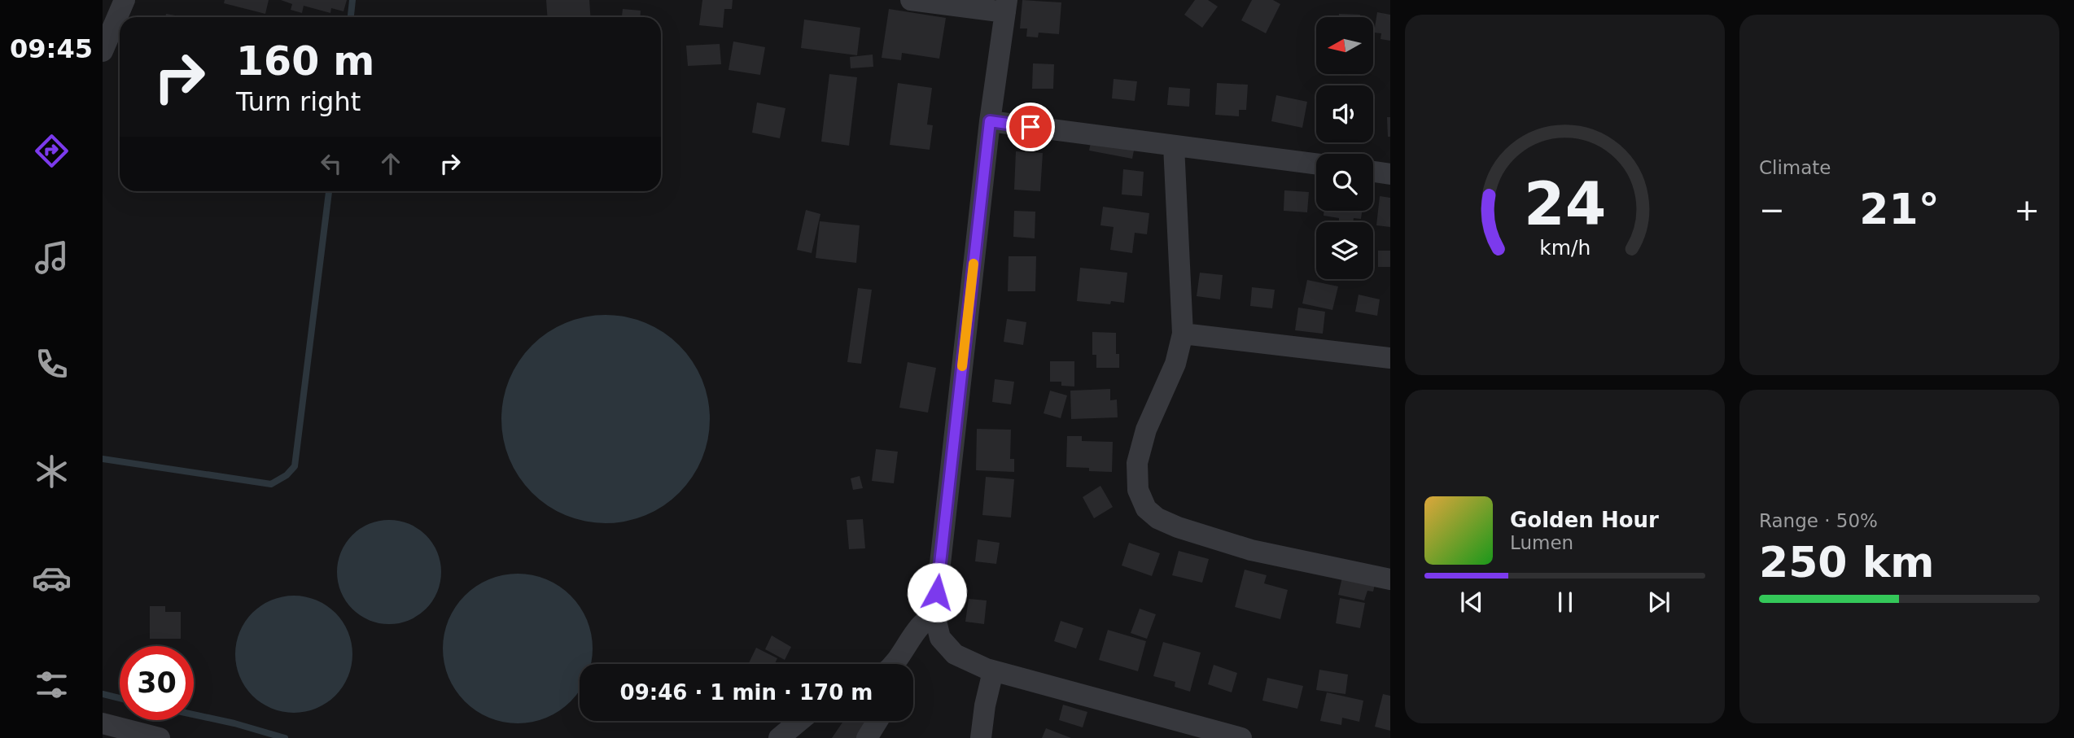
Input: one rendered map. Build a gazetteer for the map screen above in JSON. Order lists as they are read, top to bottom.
{
  "north": "left",
  "page": {
    "tabs": "09:45",
    "tile": [
      "Climate",
      ["Range · 50%", "250 km"]
    ],
    "turn": ["160 m", "Turn right"],
    "heat": ["−", "21°", "+"],
    "song": ["Golden Hour", "Lumen"],
    "limit": "30",
    "trip": "09:46 · 1 min · 170 m",
    "gauge": ["24", "km/h"]
  }
}
